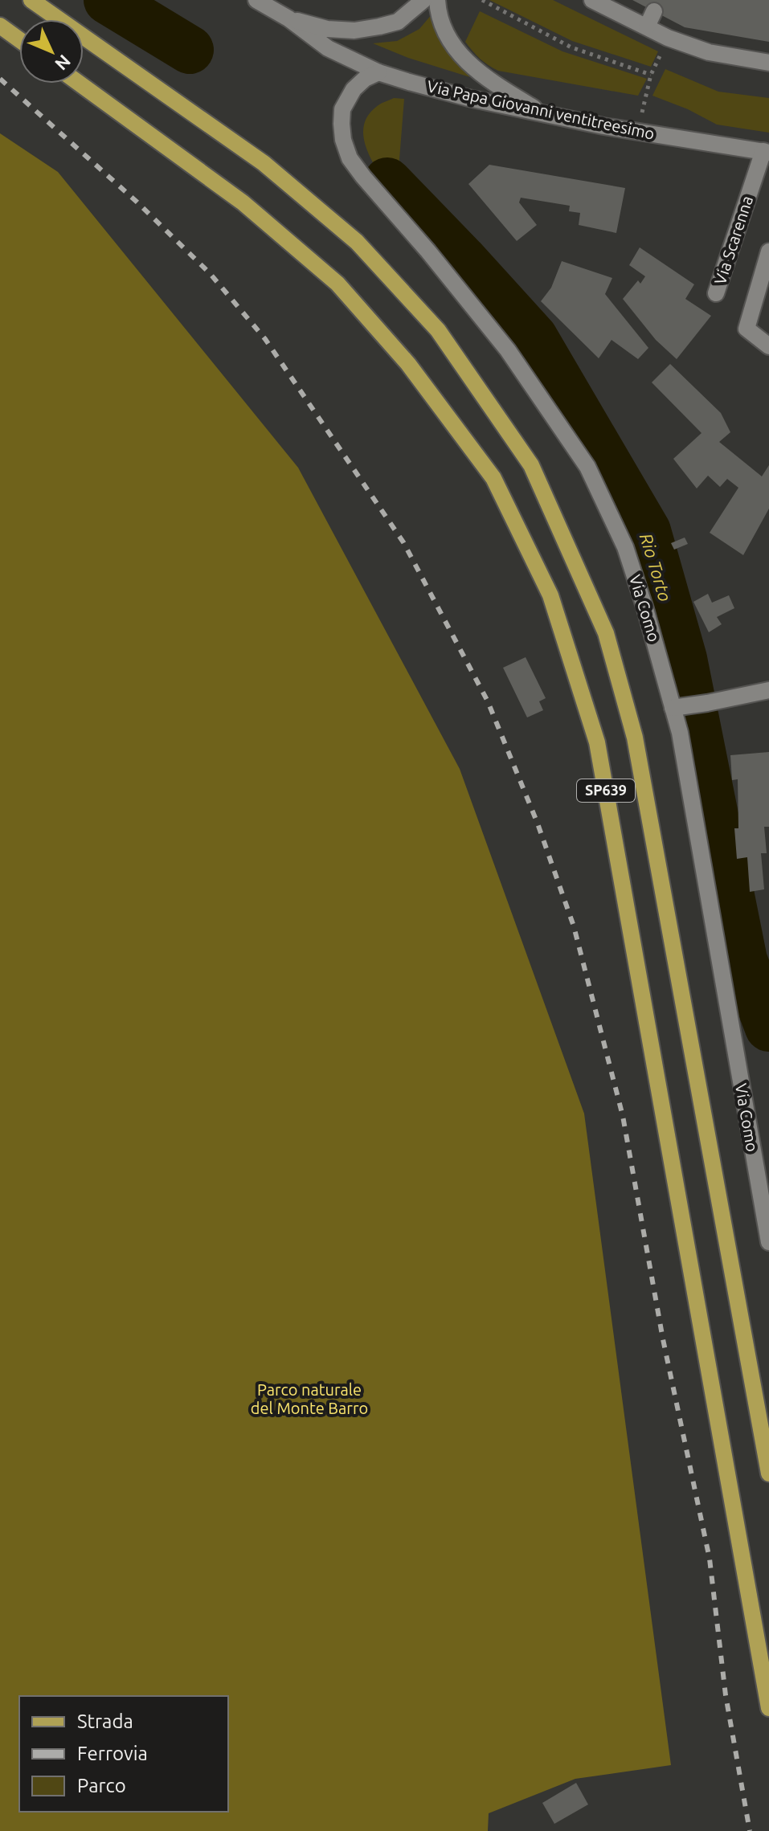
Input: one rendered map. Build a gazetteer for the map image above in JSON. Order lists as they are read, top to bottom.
{
  "streets": {
    "main road": ["SP639"],
    "street": ["Via Papa Giovanni ventitreesimo", "Via Scarenna", "Via Como"]
  },
  "crossings": [
    ["Via Papa Giovanni ventitreesimo", "Via Scarenna"],
    ["Via Papa Giovanni ventitreesimo", "Via Como"]
  ],
  "water": ["Rio Torto"],
  "parks": ["Parco naturale del Monte Barro"],
  "legend": ["Strada", "Ferrovia", "Parco"],
  "north": "bottom right"
}
